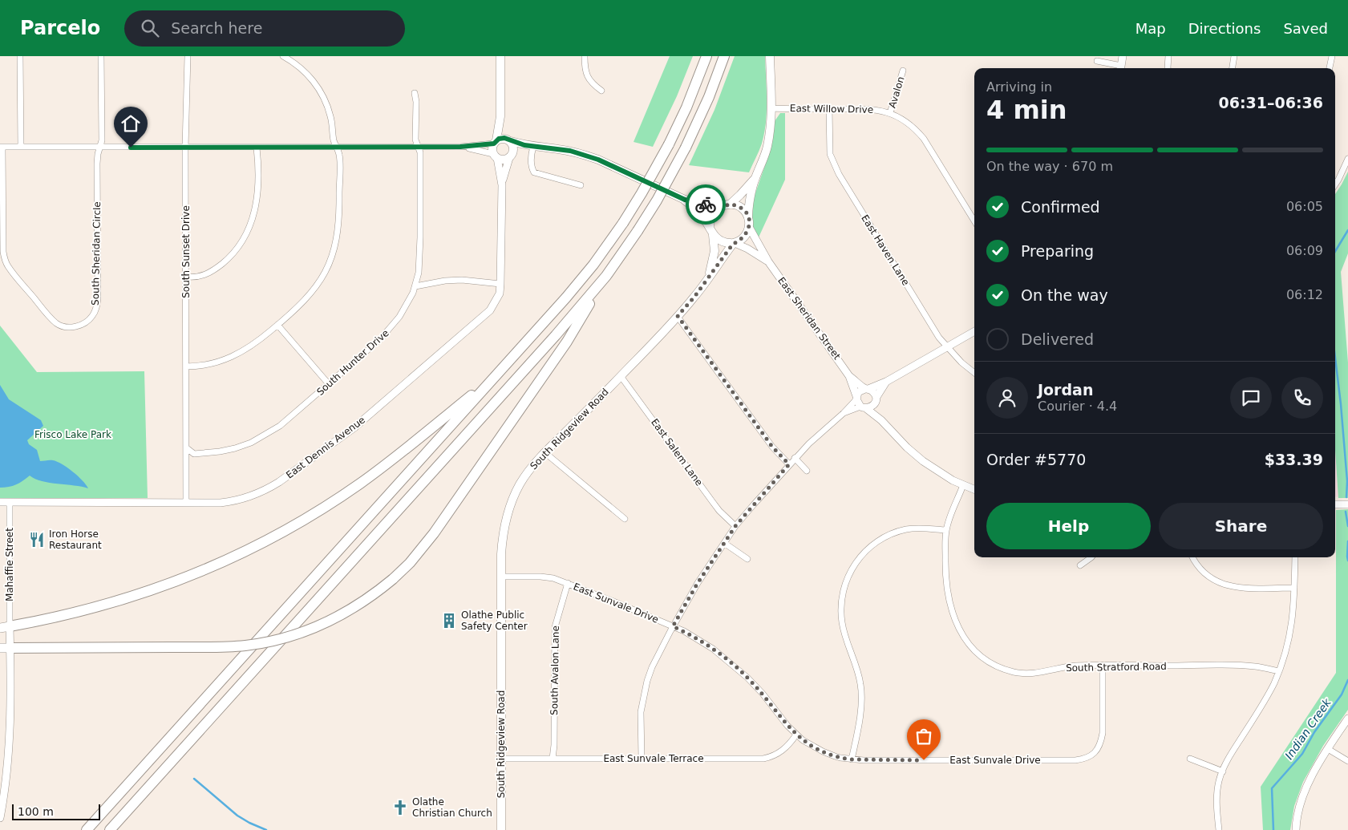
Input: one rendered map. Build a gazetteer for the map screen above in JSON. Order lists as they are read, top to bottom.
{
  "streets": {
    "main road": ["South Ridgeview Road"],
    "street": [
      "Avalon",
      "East Willow Drive",
      "East Haven Lane",
      "South Sunset Drive",
      "South Sheridan Circle",
      "East Sheridan Street",
      "South Hunter Drive",
      "East Dennis Avenue",
      "East Salem Lane",
      "Mahaffie Street",
      "East Sunvale Drive",
      "South Stratford Road",
      "South Avalon Lane",
      "East Sunvale Terrace"
    ]
  },
  "crossings": [
    ["Avalon", "East Willow Drive"],
    ["East Willow Drive", "East Haven Lane"],
    ["South Sunset Drive", "South Hunter Drive"],
    ["South Sunset Drive", "East Dennis Avenue"],
    ["East Sheridan Street", "South Ridgeview Road"],
    ["South Ridgeview Road", "East Salem Lane"],
    ["South Ridgeview Road", "East Sunvale Drive"],
    ["South Ridgeview Road", "East Sunvale Terrace"],
    ["East Dennis Avenue", "Mahaffie Street"],
    ["East Sunvale Drive", "South Stratford Road"],
    ["East Sunvale Drive", "South Avalon Lane"],
    ["East Sunvale Drive", "East Sunvale Terrace"],
    ["South Avalon Lane", "East Sunvale Terrace"]
  ],
  "water": ["Indian Creek"],
  "parks": ["Frisco Lake Park"],
  "places": {
    "restaurant": ["Iron Horse Restaurant"],
    "building": ["Olathe Public Safety Center"],
    "church": ["Olathe Christian Church"]
  },
  "scale_bar": "100 m",
  "page": {
    "header": "Parcelo",
    "search": "Search here",
    "nav": ["Map", "Directions", "Saved"],
    "heading": ["4 min", "Arriving in", "06:31–06:36"],
    "panel": [
      "Jordan",
      "Courier · 4.4",
      "Order #5770",
      "$33.39"
    ],
    "bar": "On the way · 670 m",
    "list": [
      ["Confirmed", "06:05"],
      ["Preparing", "06:09"],
      ["On the way", "06:12"],
      "Delivered"
    ],
    "buttons": ["Help", "Share"],
    "scale": "100 m"
  }
}
